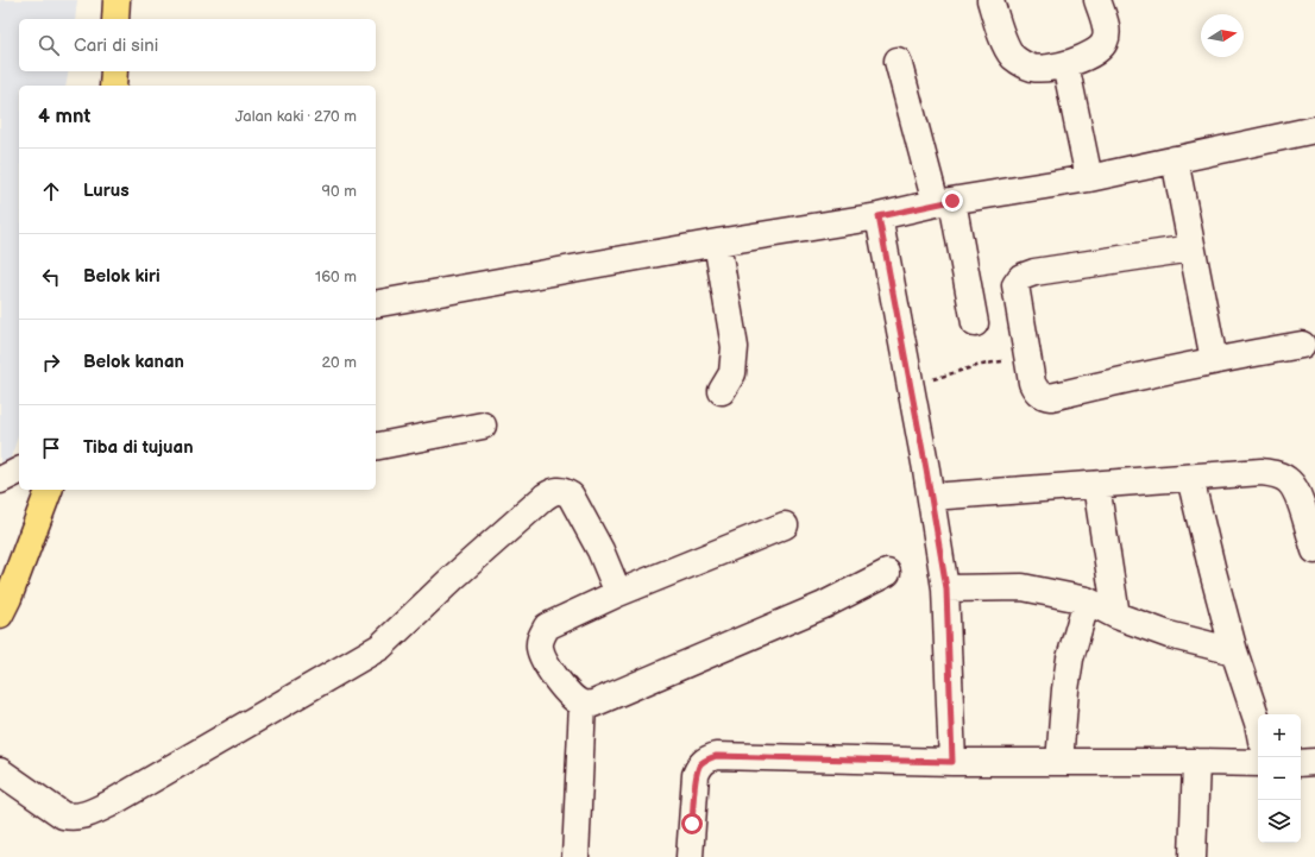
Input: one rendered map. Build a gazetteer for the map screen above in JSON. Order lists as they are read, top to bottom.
{
  "north": "right",
  "page": {
    "search": "Cari di sini",
    "heading": ["4 mnt", "Jalan kaki · 270 m"],
    "list": [
      ["Lurus", "90 m"],
      ["Belok kiri", "160 m"],
      ["Belok kanan", "20 m"],
      "Tiba di tujuan"
    ],
    "map_buttons": ["+", "−"]
  }
}
